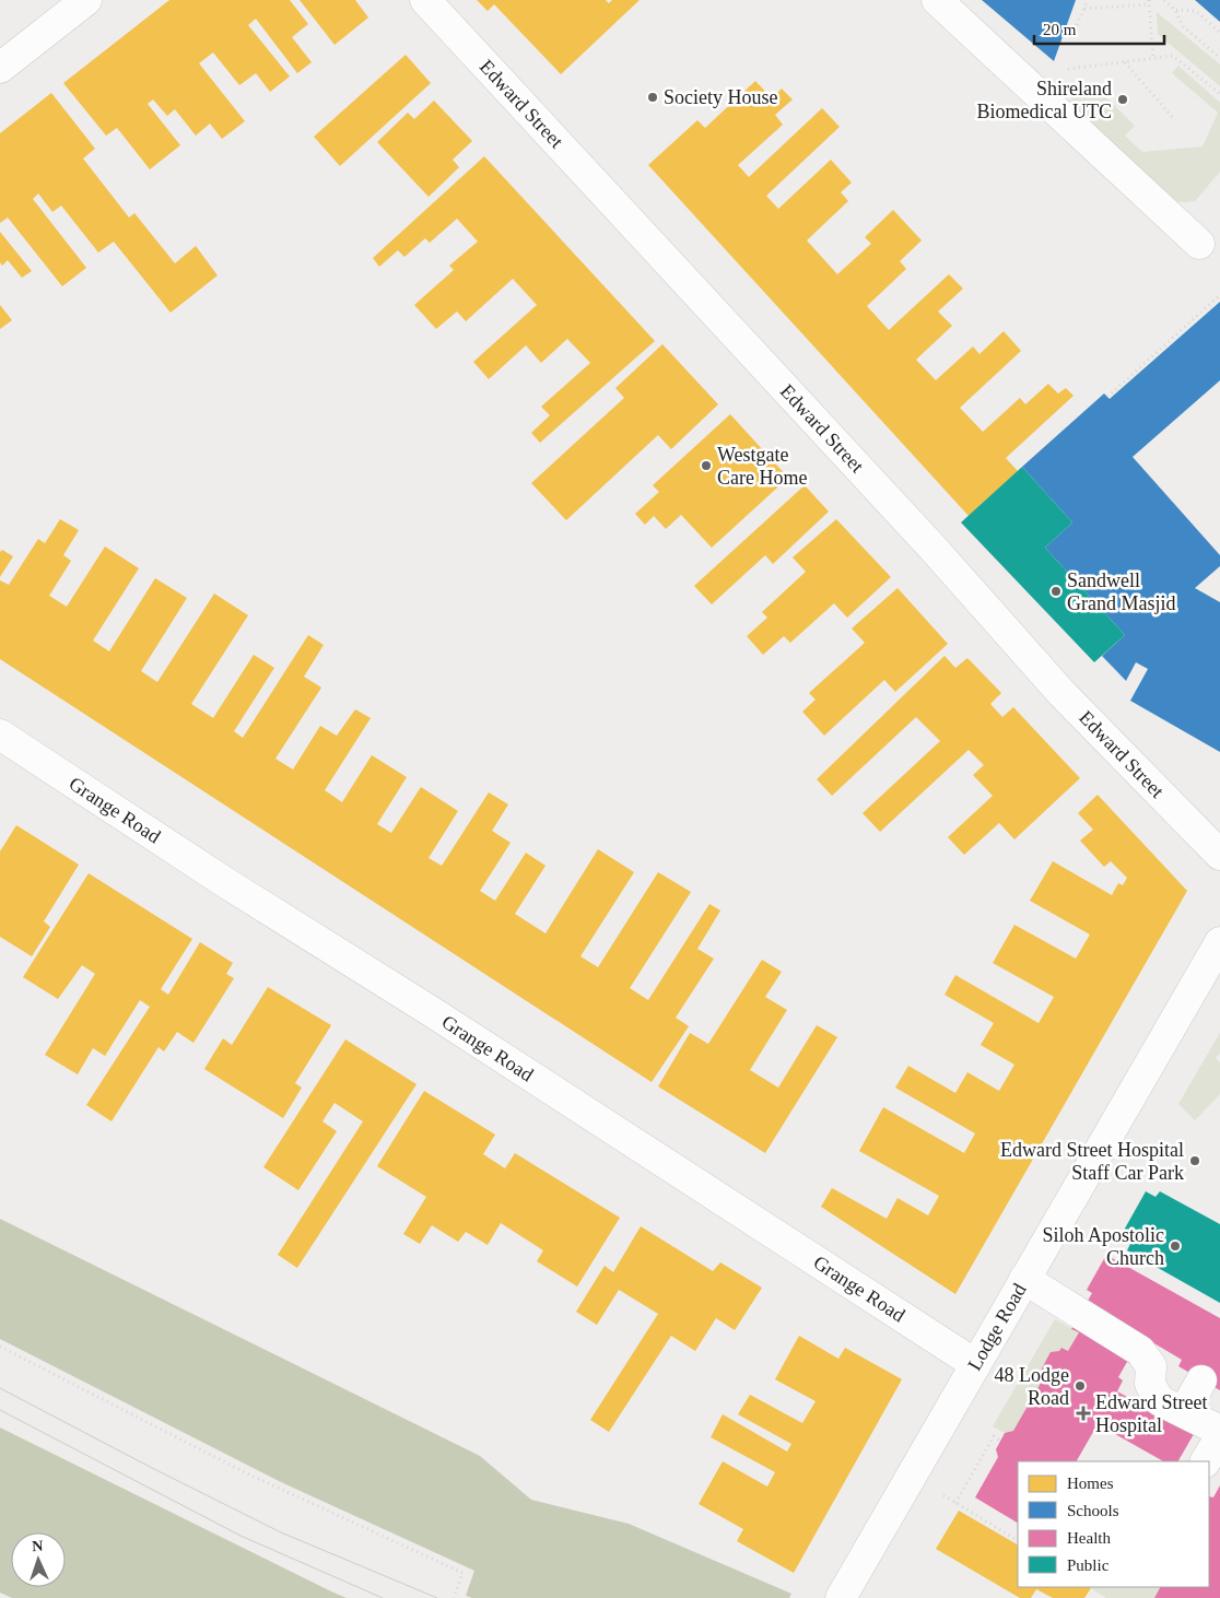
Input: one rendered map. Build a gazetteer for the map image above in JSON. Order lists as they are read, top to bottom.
{
  "streets": {
    "street": ["Edward Street", "Grange Road", "Lodge Road"]
  },
  "crossings": [
    ["Grange Road", "Lodge Road"]
  ],
  "places": {
    "other": [
      "Society House",
      "Shireland Biomedical UTC",
      "Westgate Care Home",
      "Sandwell Grand Masjid",
      "Edward Street Hospital Staff Car Park",
      "Siloh Apostolic Church",
      "48 Lodge Road"
    ],
    "health": ["Edward Street Hospital"]
  },
  "legend": [
    "Homes",
    "Schools",
    "Health",
    "Public"
  ],
  "scale_bar": "20 m",
  "north": "top"
}
